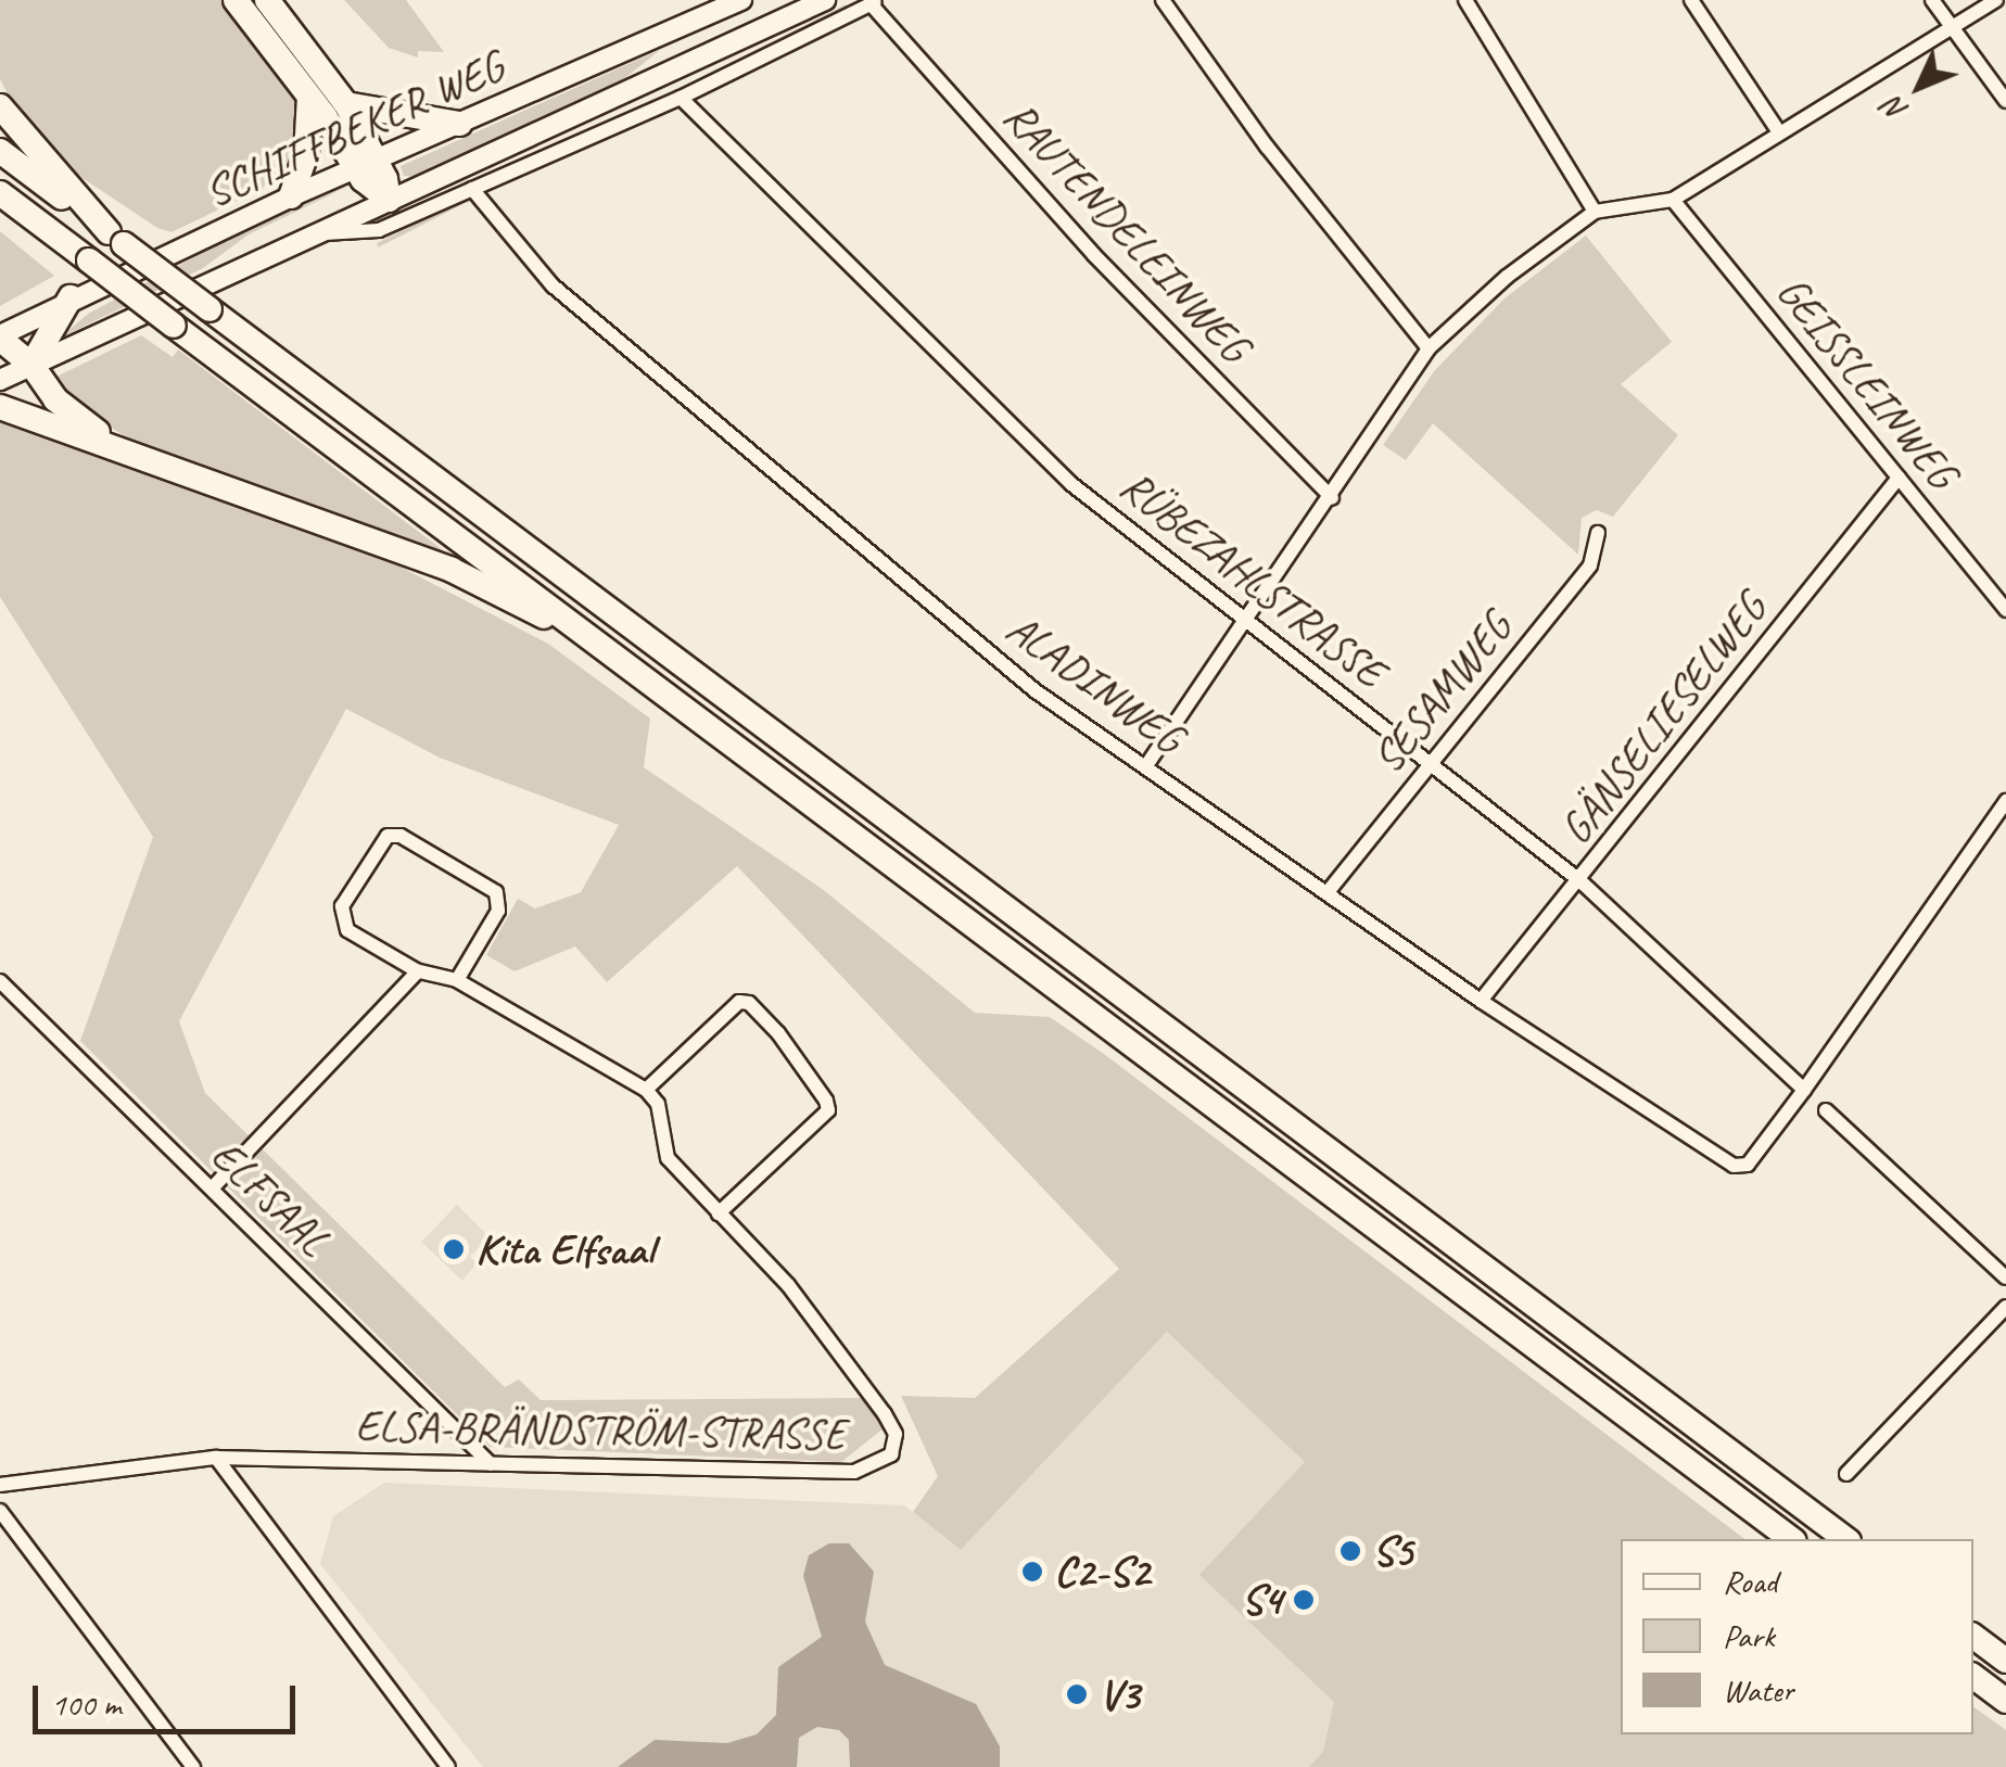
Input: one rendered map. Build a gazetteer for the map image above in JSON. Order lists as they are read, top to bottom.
{
  "streets": {
    "main road": ["SCHIFFBEKER WEG"],
    "street": [
      "RAUTENDELEINWEG",
      "GEISSLEINWEG",
      "RÜBEZAHLSTRASSE",
      "ALADINWEG",
      "SESAMWEG",
      "GÄNSELIESELWEG",
      "ELFSAAL",
      "ELSA-BRÄNDSTRÖM-STRASSE"
    ]
  },
  "crossings": [
    ["SCHIFFBEKER WEG", "RAUTENDELEINWEG"],
    ["SCHIFFBEKER WEG", "RÜBEZAHLSTRASSE"],
    ["SCHIFFBEKER WEG", "ALADINWEG"],
    ["GEISSLEINWEG", "GÄNSELIESELWEG"],
    ["RÜBEZAHLSTRASSE", "ALADINWEG"],
    ["RÜBEZAHLSTRASSE", "SESAMWEG"],
    ["RÜBEZAHLSTRASSE", "GÄNSELIESELWEG"],
    ["ALADINWEG", "SESAMWEG"],
    ["ALADINWEG", "GÄNSELIESELWEG"],
    ["ELFSAAL", "ELSA-BRÄNDSTRÖM-STRASSE"]
  ],
  "places": [
    "Kita Elfsaal",
    "S5",
    "C2-S2",
    "S4",
    "V3"
  ],
  "legend": ["Road", "Park", "Water"],
  "scale_bar": "100 m",
  "north": "bottom left"
}
